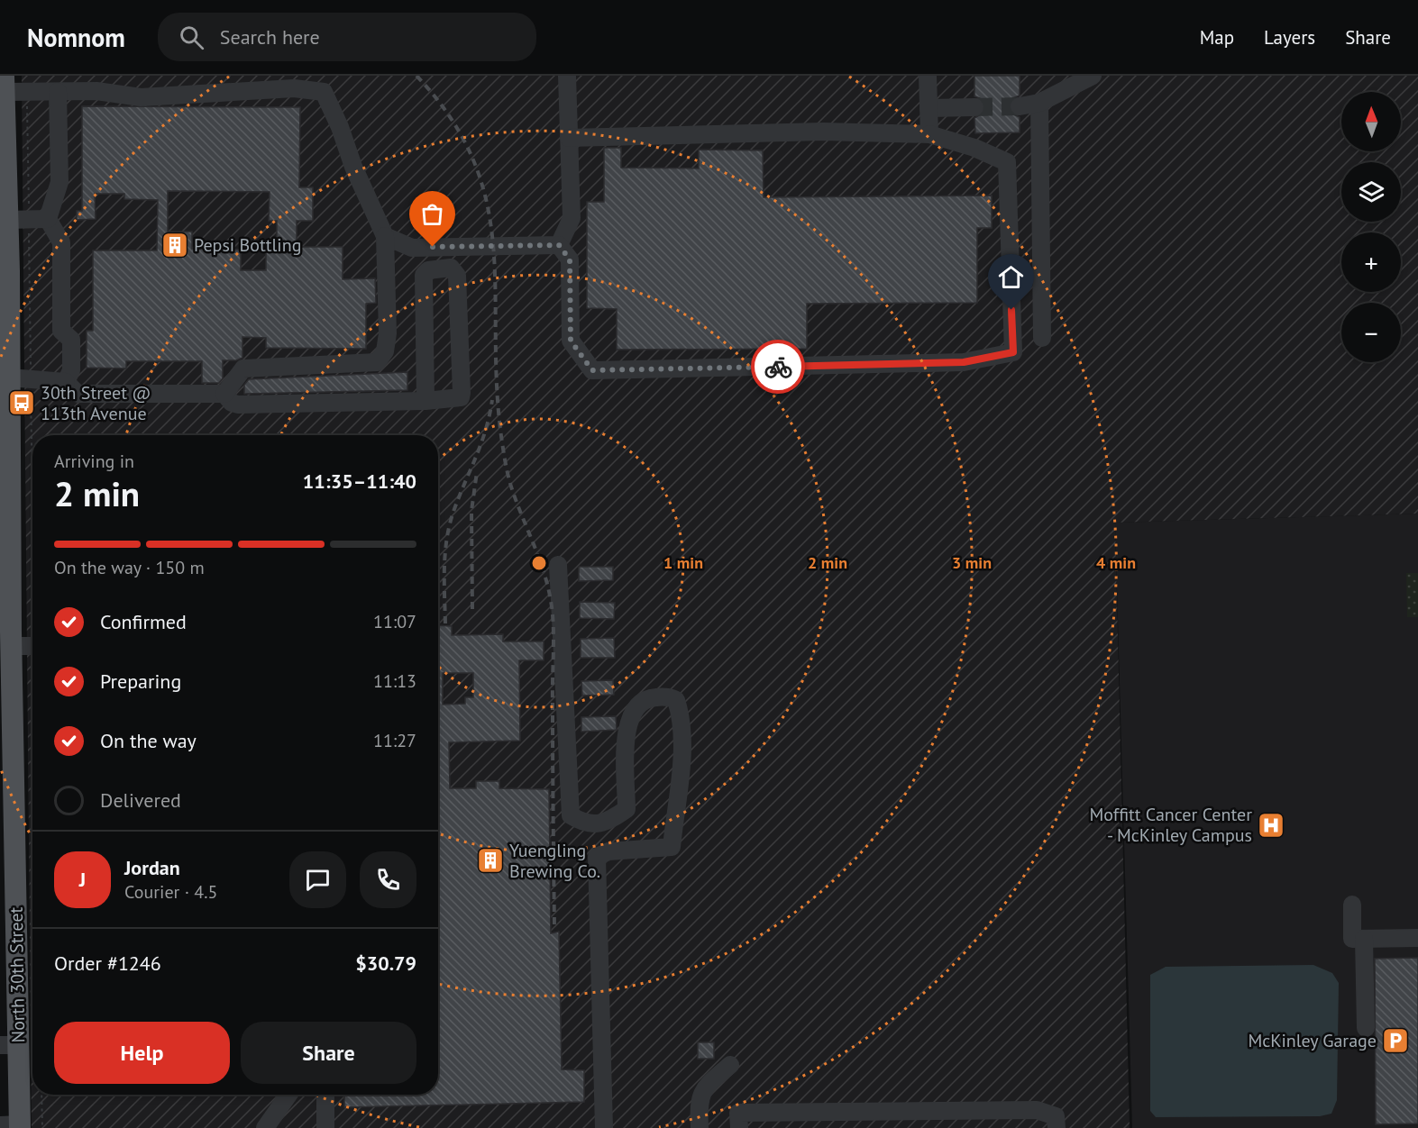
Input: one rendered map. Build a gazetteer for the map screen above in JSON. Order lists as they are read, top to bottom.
{
  "streets": {
    "main road": ["North 30th Street"]
  },
  "places": {
    "building": ["Pepsi Bottling", "Yuengling Brewing Co."],
    "bus stop": ["30th Street @ 113th Avenue"],
    "hospital": ["Moffitt Cancer Center - McKinley Campus"],
    "parking": ["McKinley Garage"]
  },
  "north": "top",
  "page": {
    "header": "Nomnom",
    "search": "Search here",
    "nav": ["Map", "Layers", "Share"],
    "map_buttons": ["+", "−"],
    "heading": ["2 min", "Arriving in", "11:35–11:40"],
    "panel": [
      "Jordan",
      "Courier · 4.5",
      "Order #1246",
      "$30.79"
    ],
    "bar": "On the way · 150 m",
    "list": [
      ["Confirmed", "11:07"],
      ["Preparing", "11:13"],
      ["On the way", "11:27"],
      "Delivered"
    ],
    "round": "J",
    "buttons": ["Help", "Share"]
  },
  "rings": [
    "1 min",
    "2 min",
    "3 min",
    "4 min"
  ]
}
